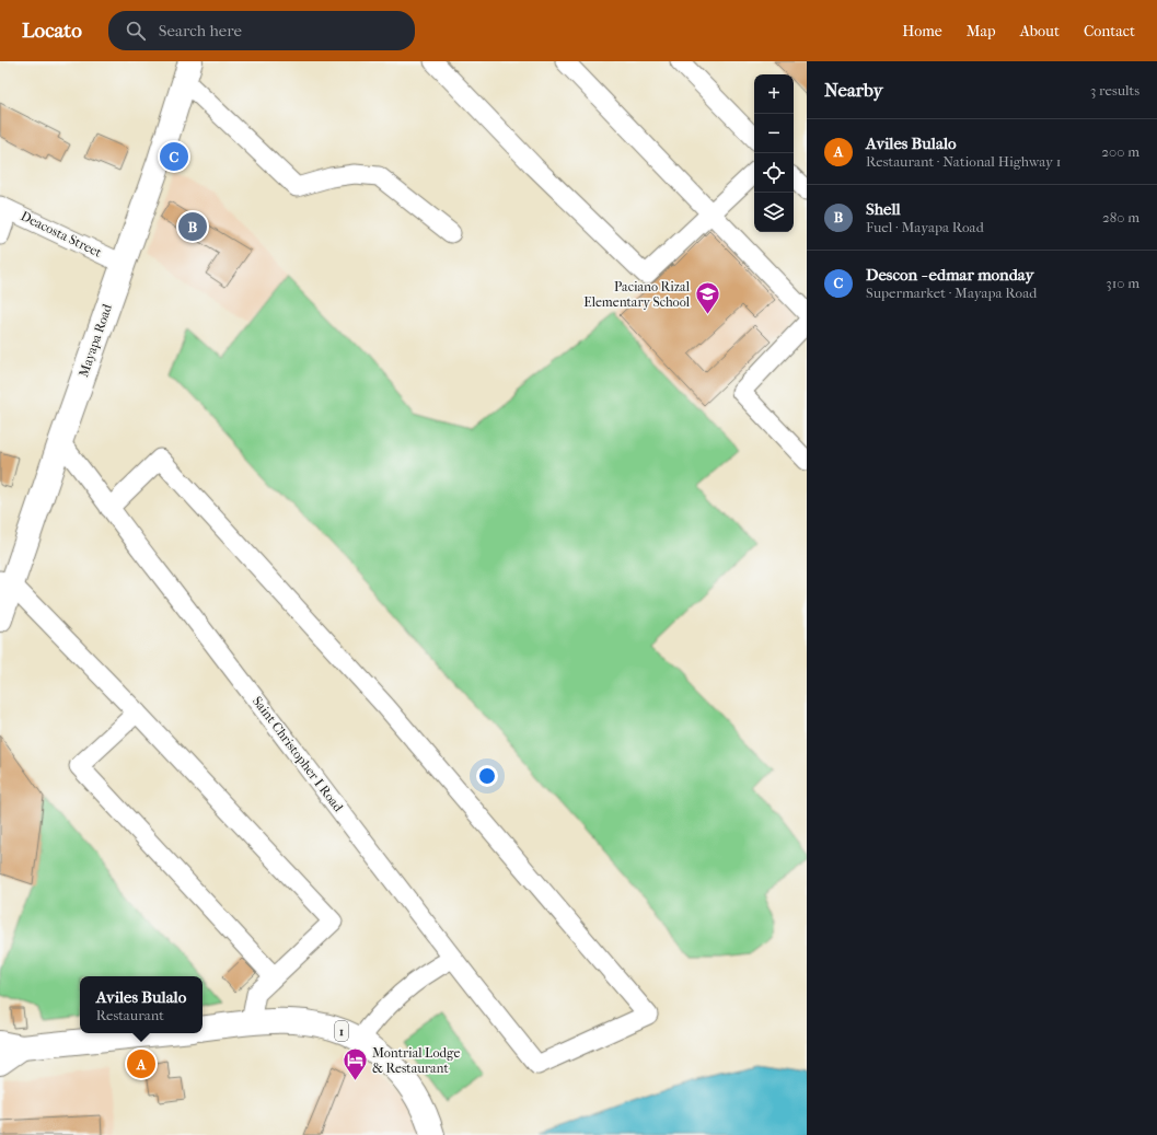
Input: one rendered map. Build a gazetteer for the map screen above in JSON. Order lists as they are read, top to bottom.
{
  "streets": {
    "main road": ["Mayapa Road", "1"],
    "street": ["Deacosta Street", "Saint Christopher I Road"]
  },
  "crossings": [
    ["Deacosta Street", "Mayapa Road"],
    ["Mayapa Road", "Saint Christopher I Road"]
  ],
  "places": {
    "school or university": ["Paciano Rizal Elementary School"],
    "hotel": ["Montrial Lodge & Restaurant"]
  },
  "page": {
    "header": "Locato",
    "search": "Search here",
    "nav": [
      "Home",
      "Map",
      "About",
      "Contact"
    ],
    "heading": ["Nearby", "3 results"],
    "map_buttons": ["+", "−"],
    "list": [
      {
        "mark": "A",
        "name": "Aviles Bulalo",
        "note": "Restaurant · National Highway 1",
        "value": "200 m"
      },
      {
        "mark": "B",
        "name": "Shell",
        "note": "Fuel · Mayapa Road",
        "value": "280 m"
      },
      {
        "mark": "C",
        "name": "Descon - edmar monday",
        "note": "Supermarket · Mayapa Road",
        "value": "310 m"
      }
    ],
    "pins": ["C", "B", "A"],
    "popup": ["Aviles Bulalo", "Restaurant"]
  }
}
